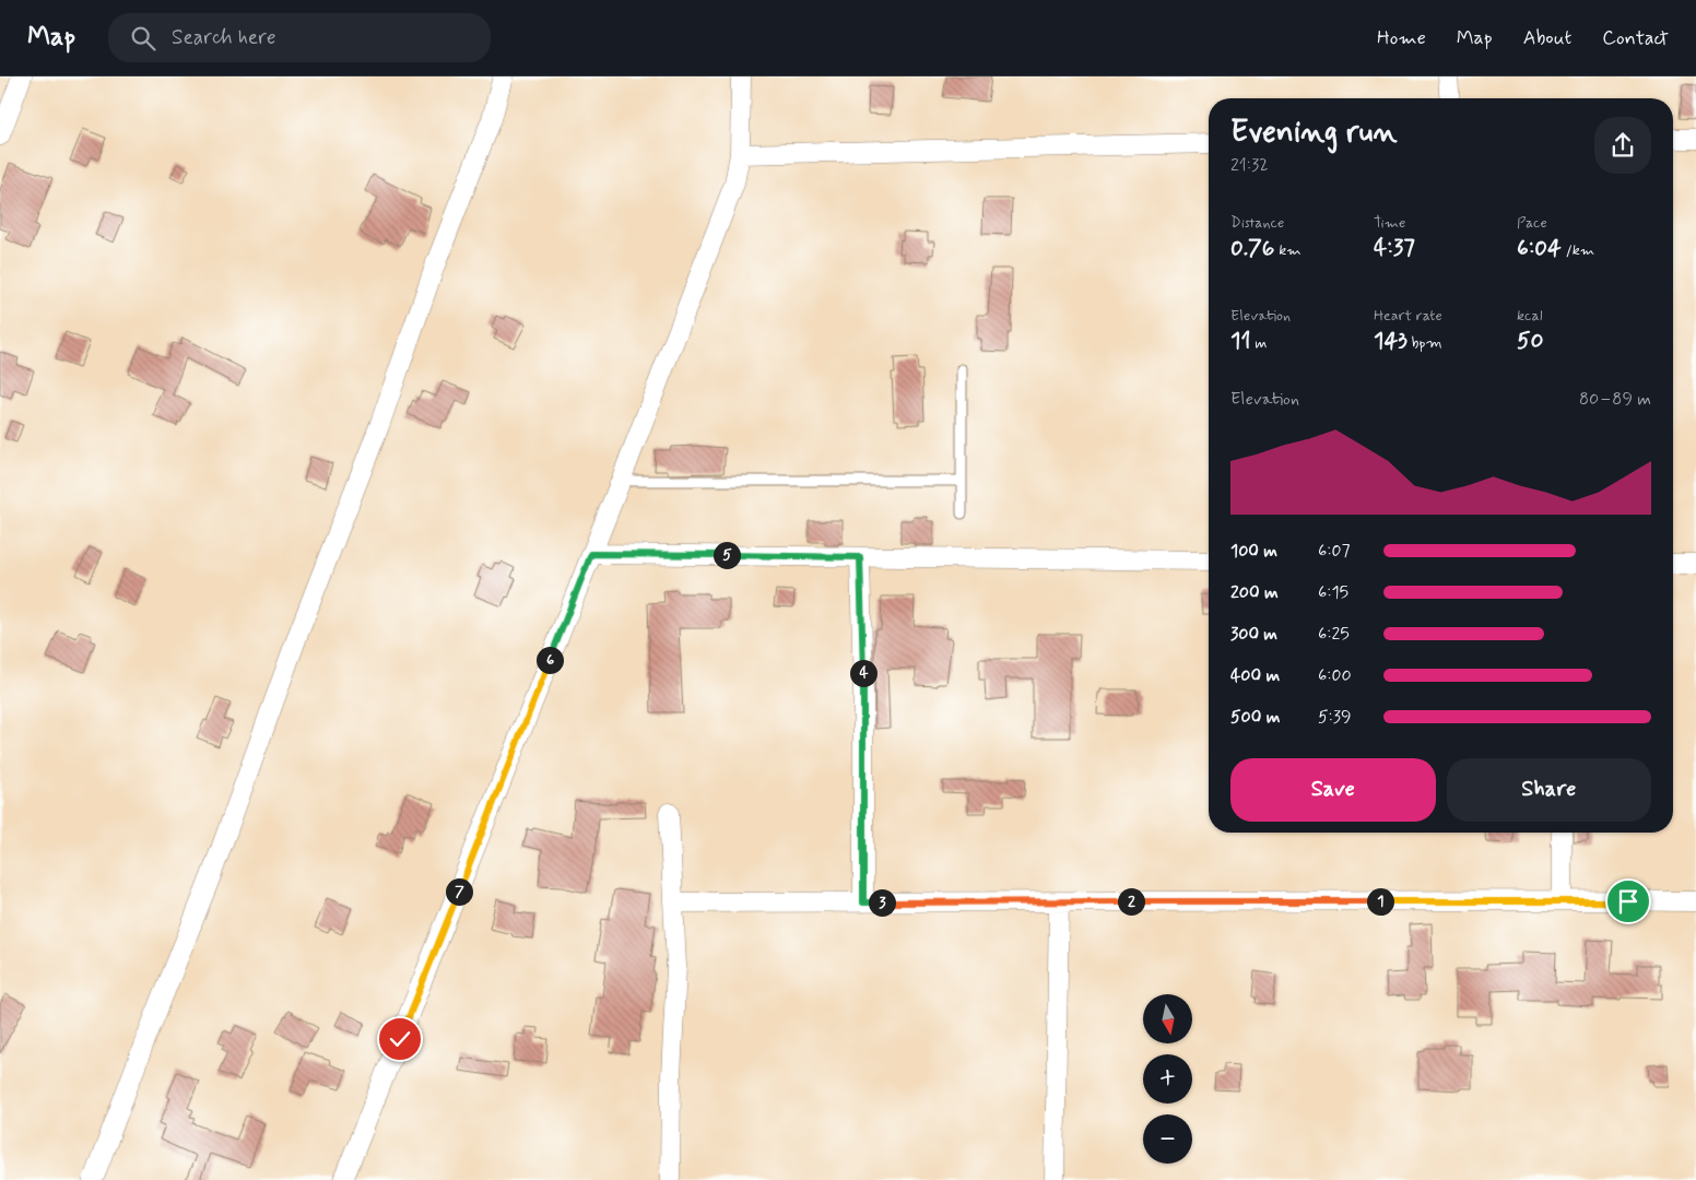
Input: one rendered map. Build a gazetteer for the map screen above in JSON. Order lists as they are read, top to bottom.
{
  "north": "bottom",
  "page": {
    "header": "Map",
    "search": "Search here",
    "nav": [
      "Home",
      "Map",
      "About",
      "Contact"
    ],
    "heading": ["Evening run", "21:32"],
    "stats": [
      ["Distance", "0.76 km"],
      ["Time", "4:37"],
      ["Pace", "6:04 /km"],
      ["Elevation", "11 m"],
      ["Heart rate", "143 bpm"],
      ["kcal", "50"]
    ],
    "chart": ["Elevation", "80–89 m"],
    "list": [
      {
        "name": "100 m",
        "note": "6:07"
      },
      {
        "name": "200 m",
        "note": "6:15"
      },
      {
        "name": "300 m",
        "note": "6:25"
      },
      {
        "name": "400 m",
        "note": "6:00"
      },
      {
        "name": "500 m",
        "note": "5:39"
      }
    ],
    "pins": [
      "5",
      "6",
      "4",
      "7",
      "1",
      "2",
      "3"
    ],
    "buttons": ["Save", "Share"],
    "map_buttons": ["+", "−"]
  }
}
